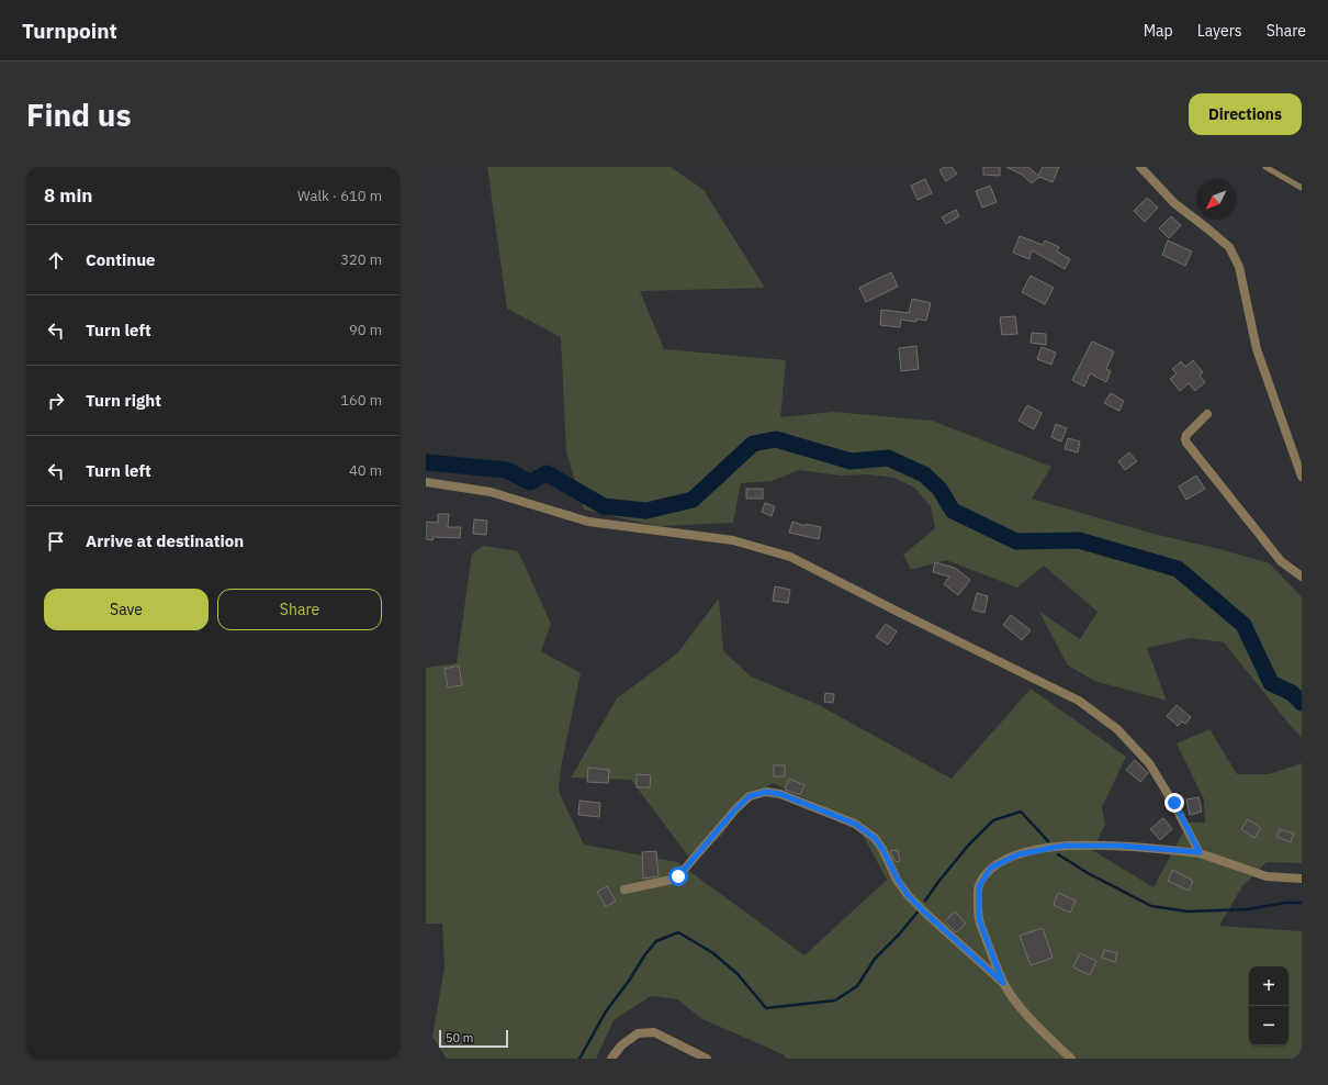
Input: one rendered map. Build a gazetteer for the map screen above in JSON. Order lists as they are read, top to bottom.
{
  "scale_bar": "50 m",
  "north": "bottom left",
  "page": {
    "header": "Turnpoint",
    "nav": ["Map", "Layers", "Share"],
    "buttons": [
      "Directions",
      ["Save", "Share"]
    ],
    "title": "Find us",
    "heading": ["8 min", "Walk · 610 m"],
    "list": [
      ["Continue", "320 m"],
      ["Turn left", "90 m"],
      ["Turn right", "160 m"],
      ["Turn left", "40 m"],
      "Arrive at destination"
    ],
    "map_buttons": ["+", "−"],
    "scale": "50 m"
  }
}
